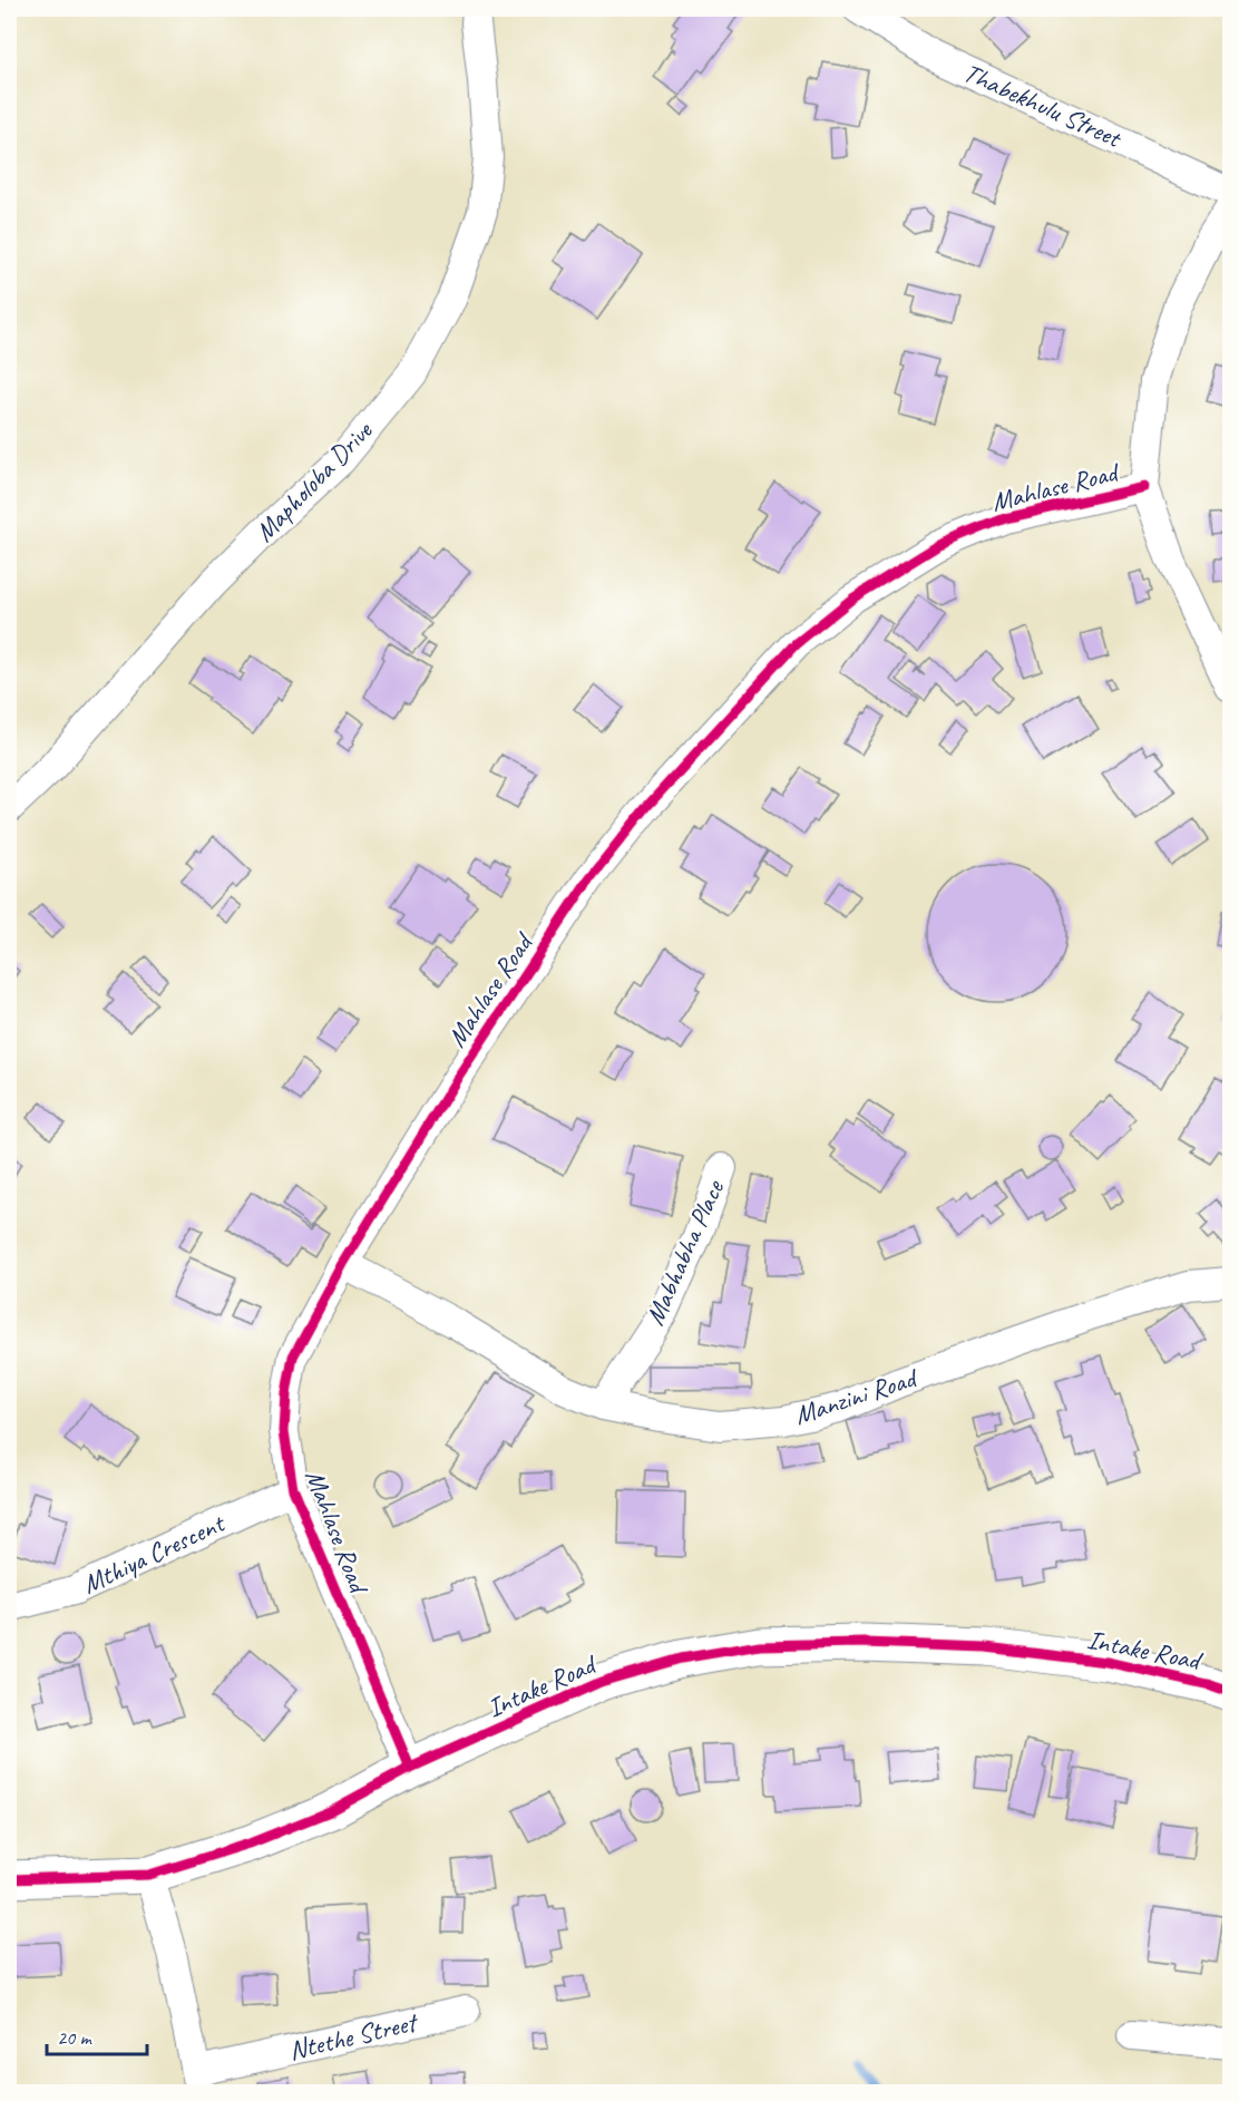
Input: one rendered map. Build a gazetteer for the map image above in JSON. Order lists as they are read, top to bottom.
{
  "streets": {
    "street": [
      "Thabekhulu Street",
      "Mapholoba Drive",
      "Mahlase Road",
      "Mabhabha Place",
      "Manzini Road",
      "Mthiya Crescent",
      "Intake Road",
      "Ntethe Street"
    ]
  },
  "crossings": [
    ["Mahlase Road", "Manzini Road"],
    ["Mahlase Road", "Mthiya Crescent"],
    ["Mahlase Road", "Intake Road"],
    ["Mabhabha Place", "Manzini Road"]
  ],
  "scale_bar": "20 m"
}
